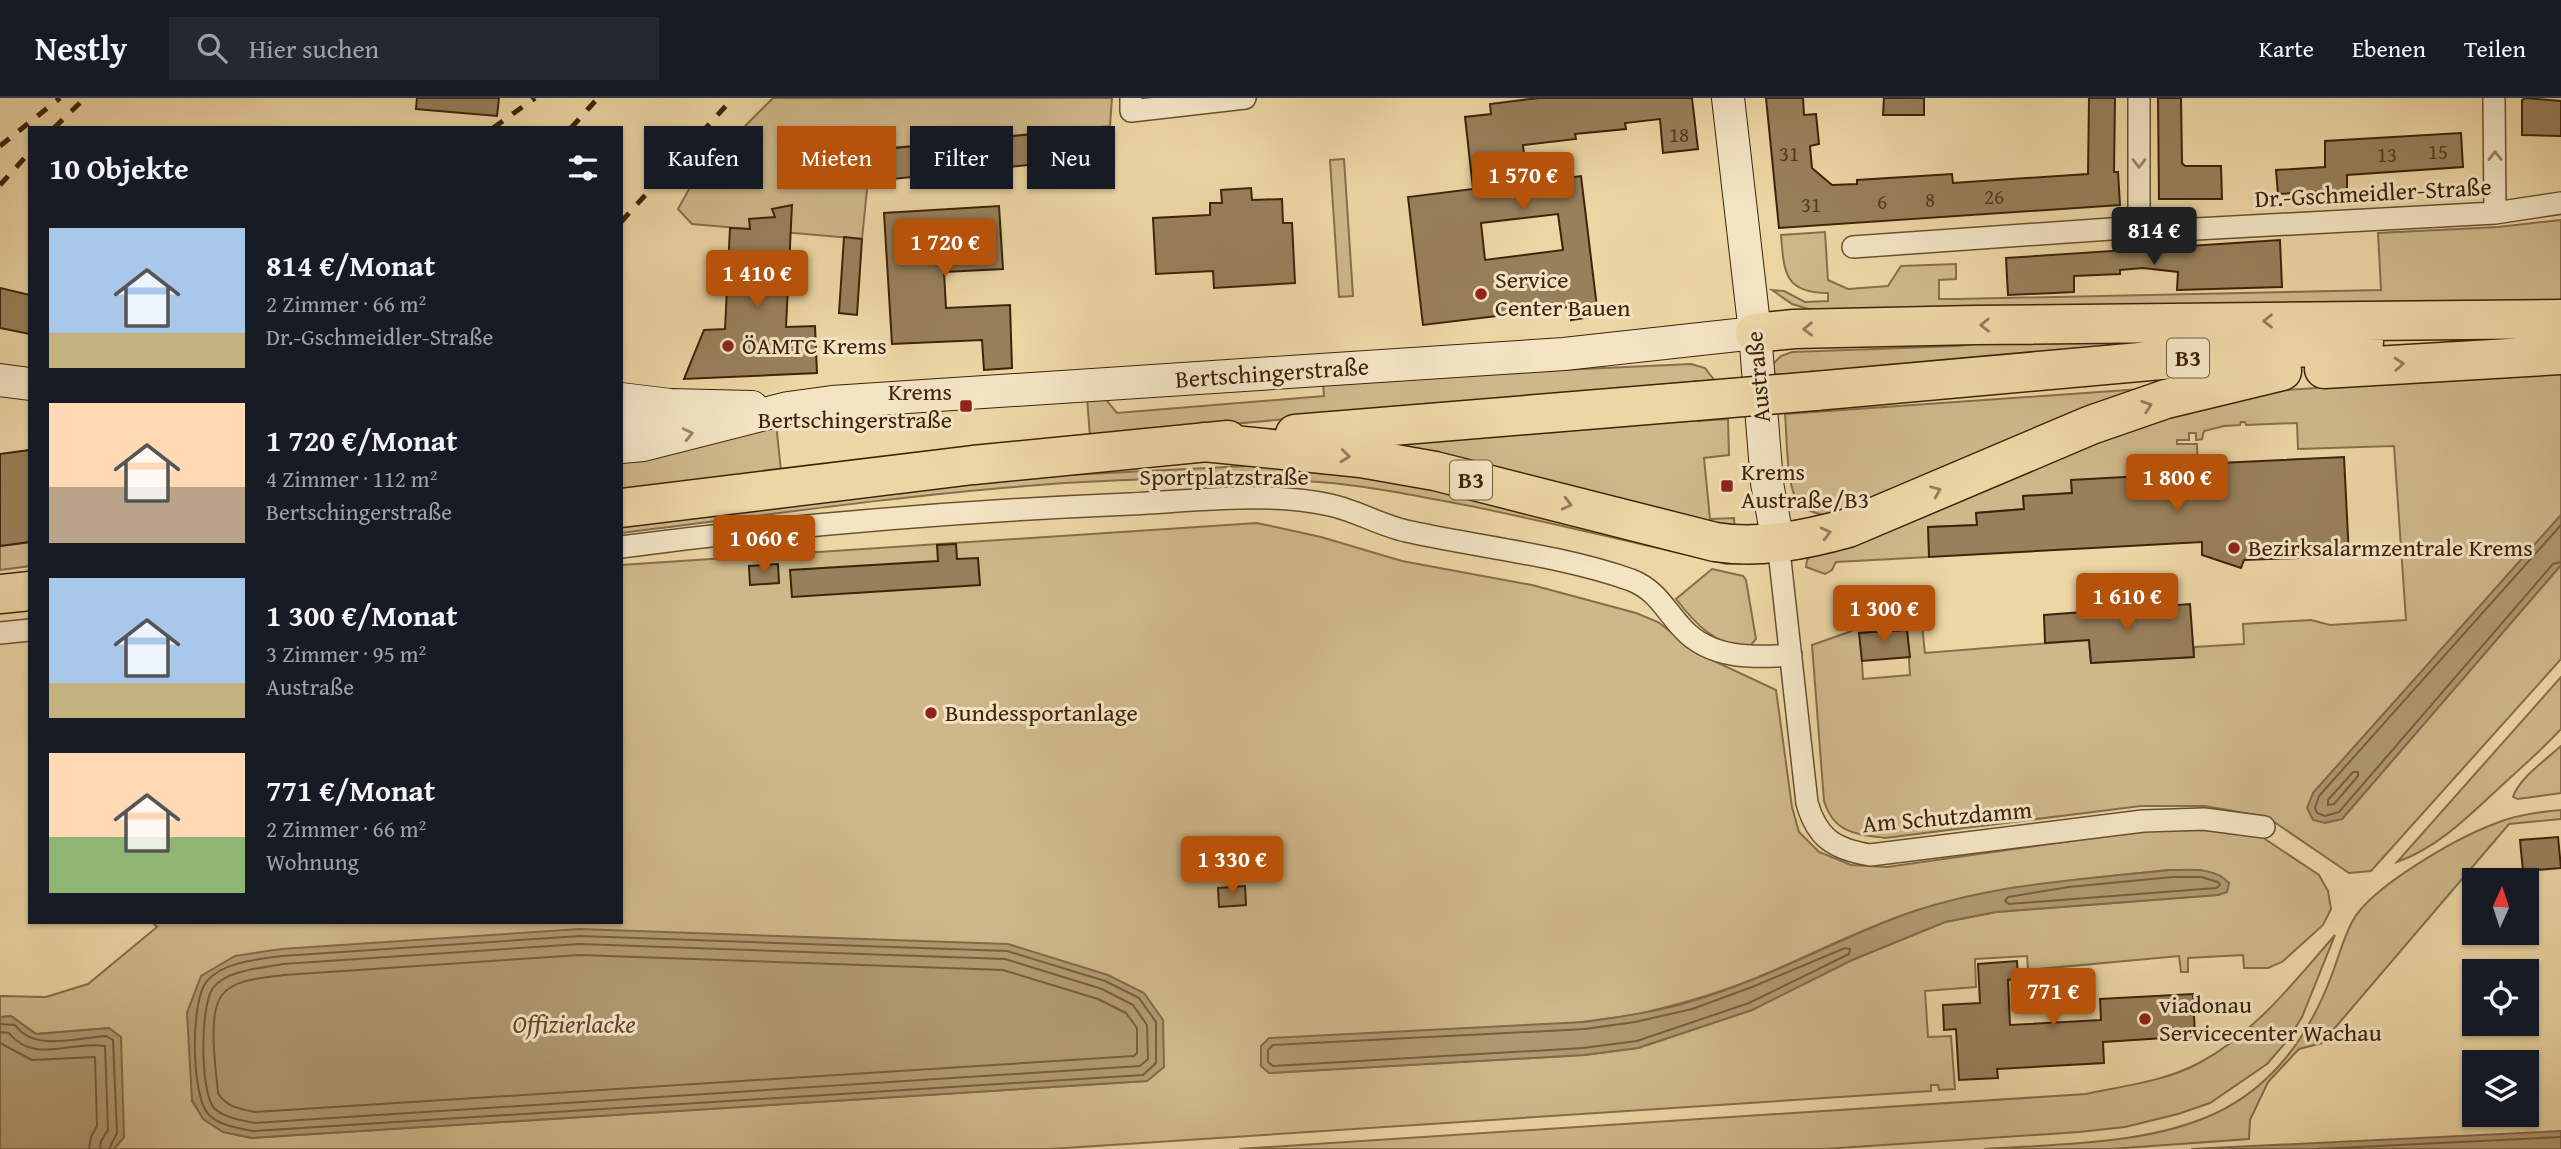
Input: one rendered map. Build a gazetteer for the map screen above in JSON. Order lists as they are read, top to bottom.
{
  "streets": {
    "highway": ["B3"],
    "street": [
      "Dr.-Gschmeidler-Straße",
      "Bertschingerstraße",
      "Austraße",
      "Sportplatzstraße",
      "Am Schutzdamm"
    ]
  },
  "crossings": [
    ["B3", "Austraße"],
    ["Bertschingerstraße", "Austraße"],
    ["Austraße", "Sportplatzstraße"],
    ["Austraße", "Am Schutzdamm"],
    ["Sportplatzstraße", "Am Schutzdamm"]
  ],
  "water": ["Offizierlacke"],
  "places": {
    "other": [
      "Service Center Bauen",
      "ÖAMTC Krems",
      "Bezirksalarmzentrale Krems",
      "Bundessportanlage",
      "viadonau Servicecenter Wachau"
    ],
    "transit": ["Krems Bertschingerstraße", "Krems Austraße/B3"]
  },
  "house_numbers": [
    "18",
    "15",
    "31",
    "13",
    "26",
    "8",
    "6",
    "31"
  ],
  "north": "top",
  "page": {
    "header": "Nestly",
    "search": "Hier suchen",
    "nav": ["Karte", "Ebenen", "Teilen"],
    "chip": [
      "Kaufen",
      "Mieten",
      "Filter",
      "Neu"
    ],
    "heading": "10 Objekte",
    "price": [
      "1 570 €",
      "814 €",
      "1 720 €",
      "1 410 €",
      "1 800 €",
      "1 060 €",
      "1 610 €",
      "1 300 €",
      "1 330 €",
      "771 €"
    ],
    "list": [
      {
        "name": "814 €/Monat",
        "note": "2 Zimmer · 66 m² · Dr.-Gschmeidler-Straße"
      },
      {
        "name": "1 720 €/Monat",
        "note": "4 Zimmer · 112 m² · Bertschingerstraße"
      },
      {
        "name": "1 300 €/Monat",
        "note": "3 Zimmer · 95 m² · Austraße"
      },
      {
        "name": "771 €/Monat",
        "note": "2 Zimmer · 66 m² · Wohnung"
      }
    ]
  }
}
